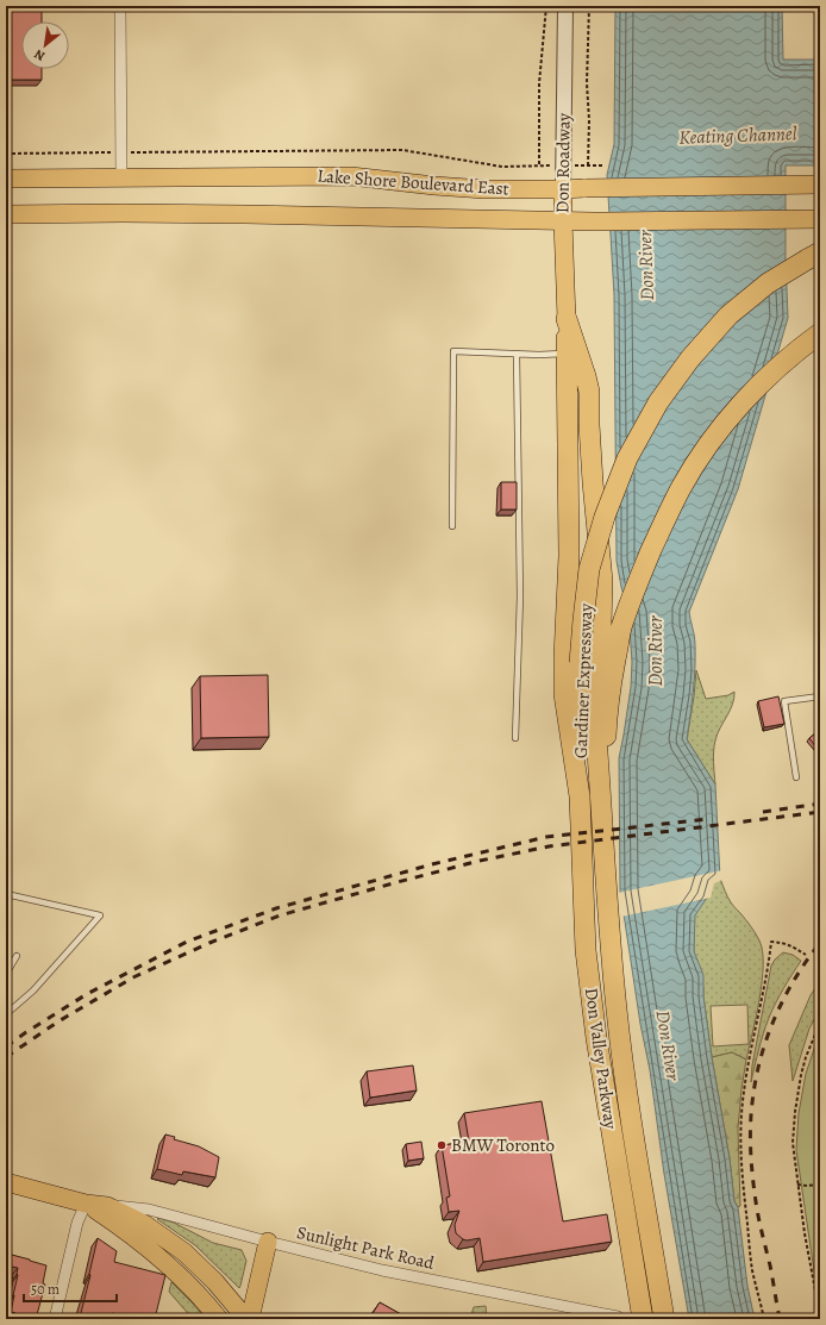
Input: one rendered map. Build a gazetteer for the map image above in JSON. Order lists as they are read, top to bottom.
{
  "streets": {
    "highway": ["Gardiner Expressway", "Don Valley Parkway"],
    "main road": ["Don Roadway", "Lake Shore Boulevard East"],
    "street": ["Sunlight Park Road"]
  },
  "crossings": [
    ["Don Roadway", "Lake Shore Boulevard East"],
    ["Gardiner Expressway", "Don Valley Parkway"]
  ],
  "water": ["Keating Channel", "Don River"],
  "places": ["BMW Toronto"],
  "scale_bar": "50 m",
  "north": "bottom left"
}
